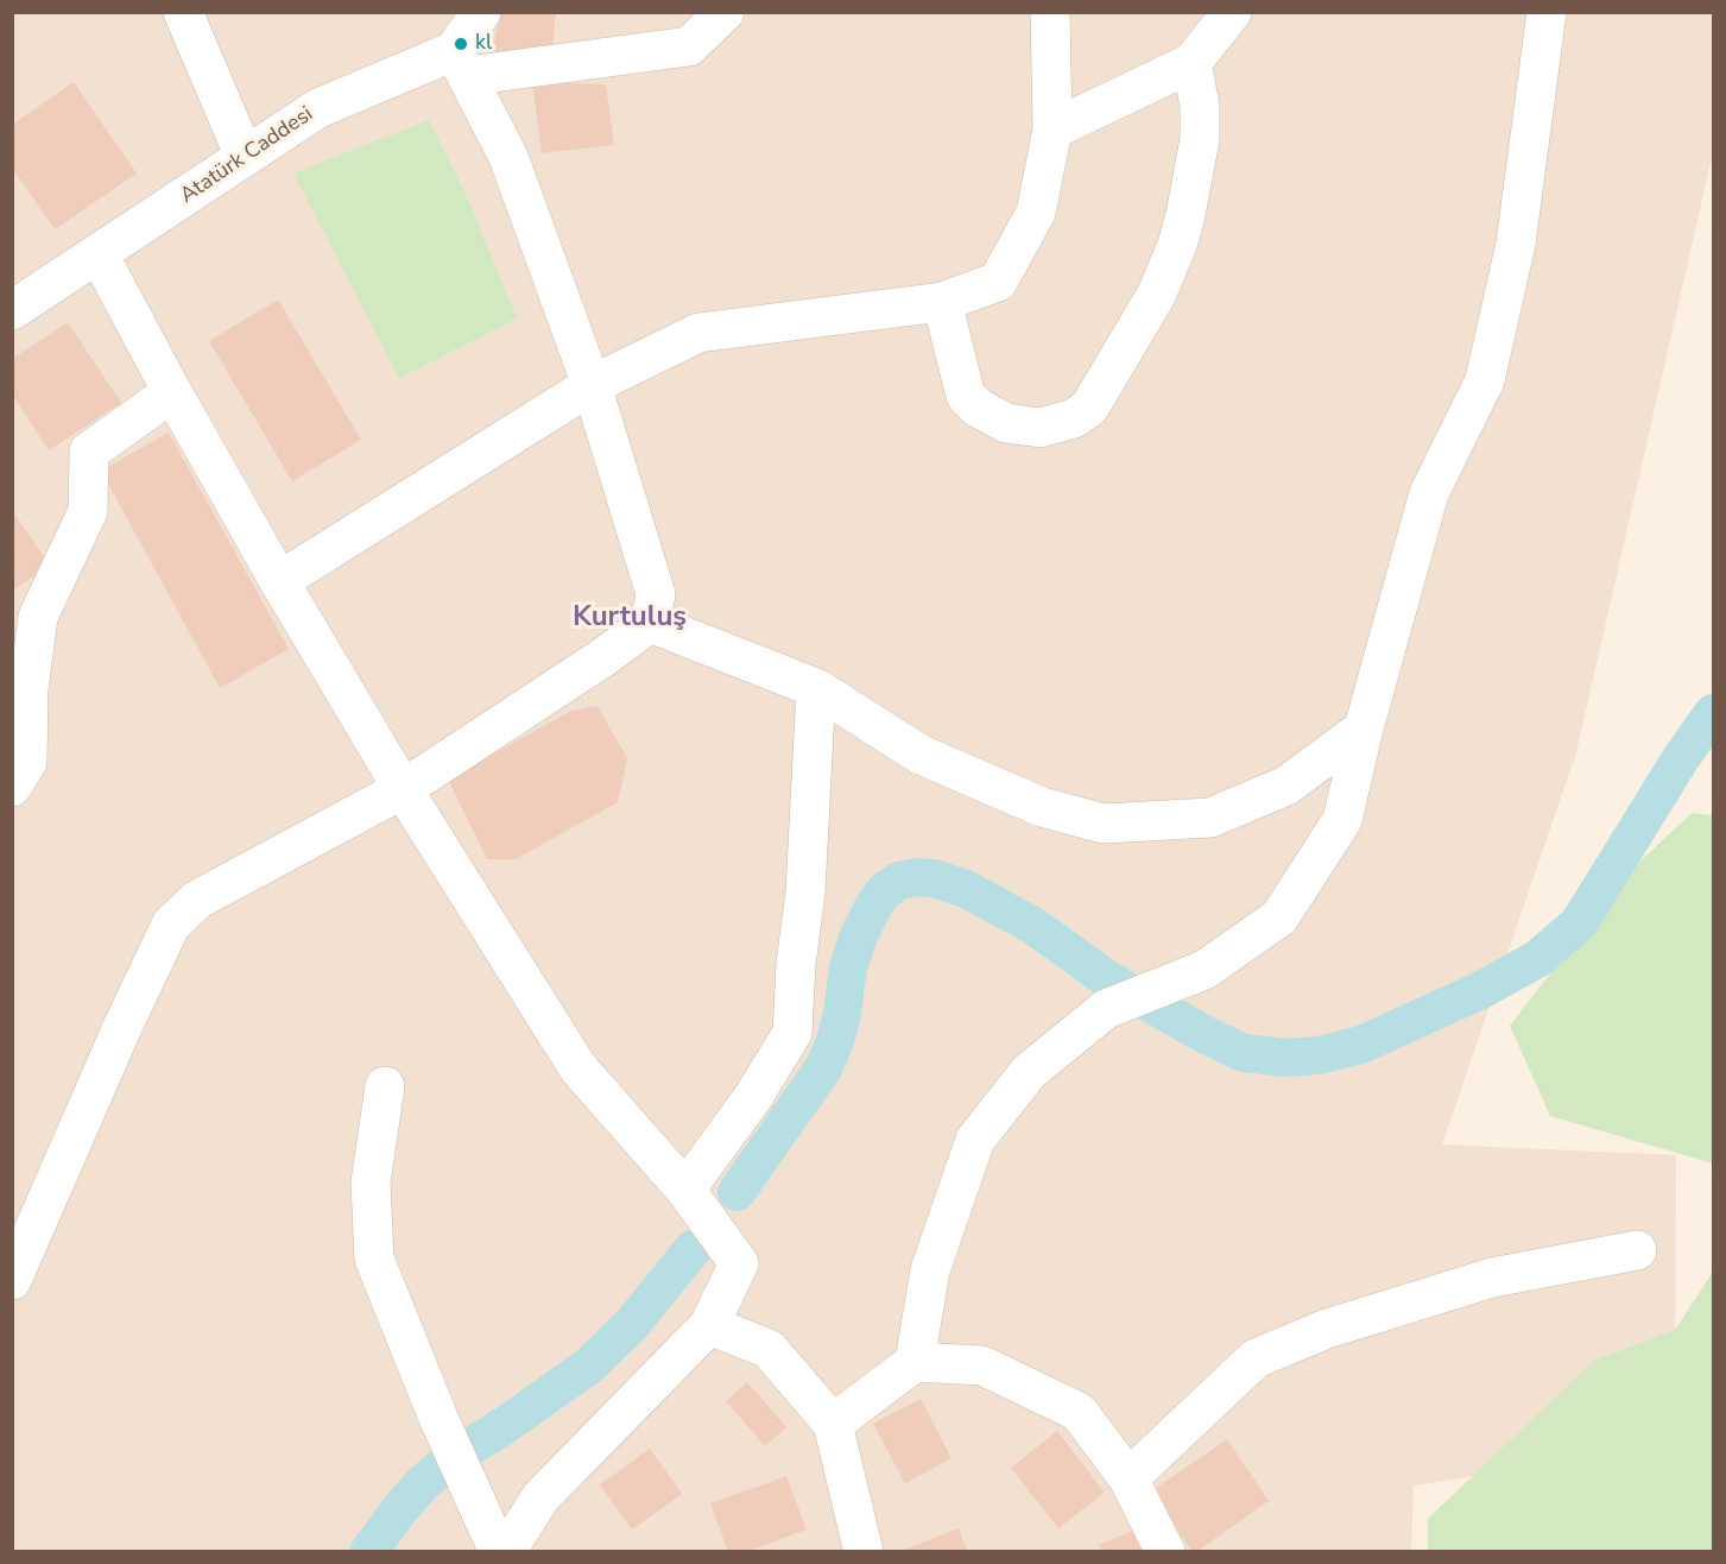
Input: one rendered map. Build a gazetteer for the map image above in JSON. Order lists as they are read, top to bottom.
{
  "streets": {
    "street": ["Atatürk Caddesi"]
  },
  "districts": ["Kurtuluş"],
  "places": ["kl"]
}
